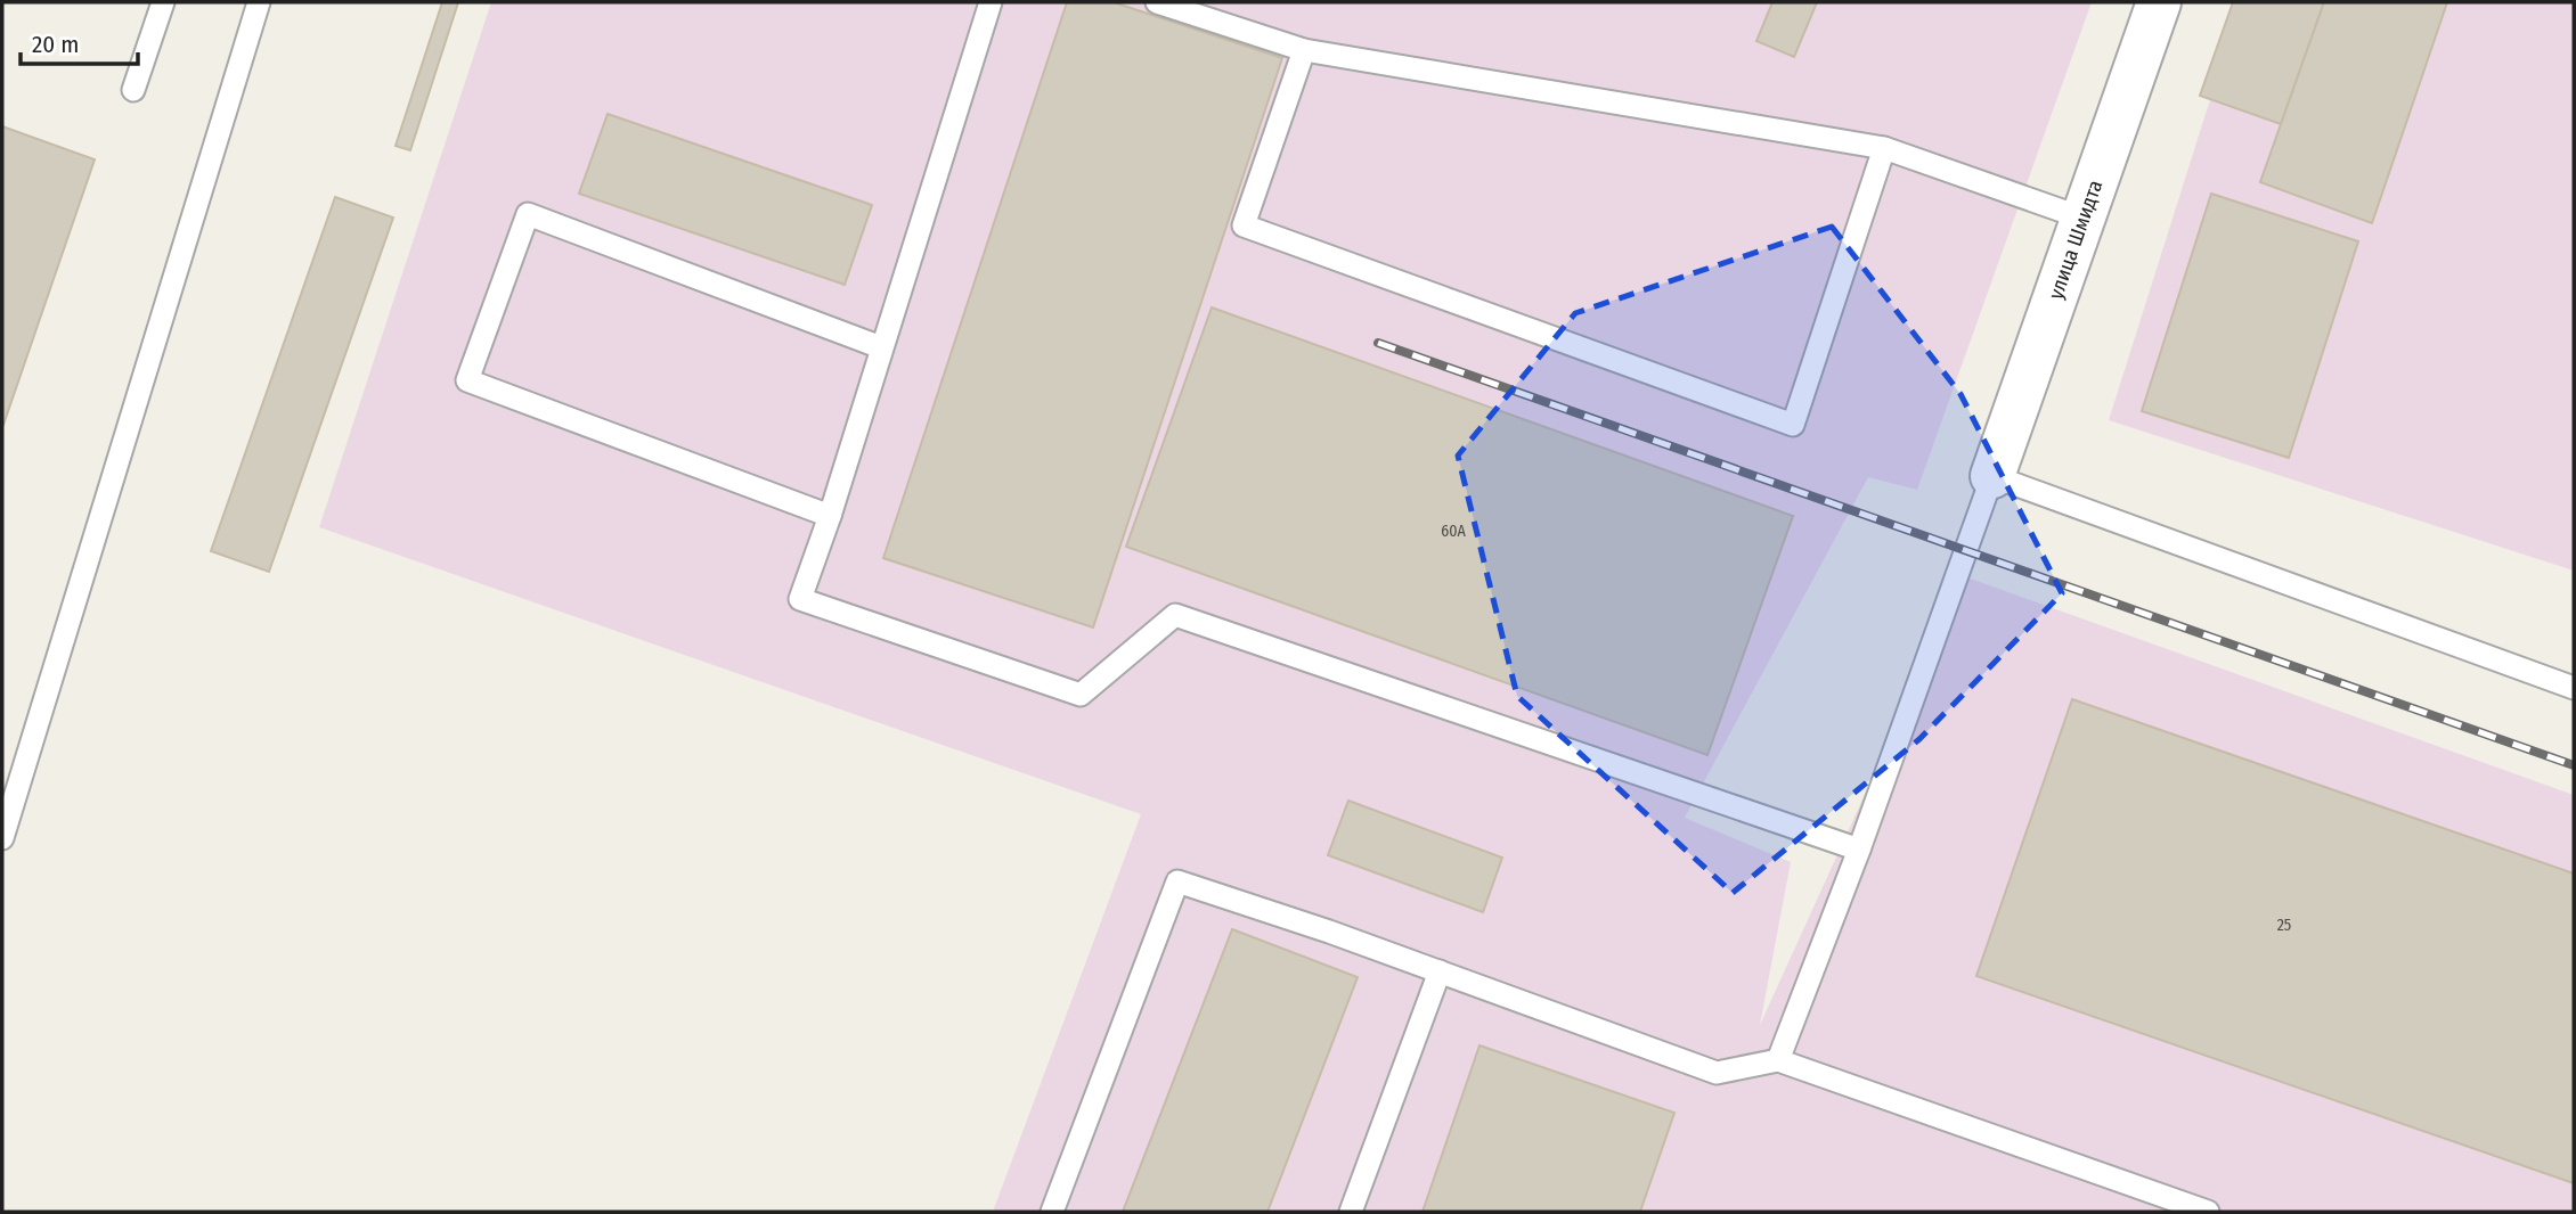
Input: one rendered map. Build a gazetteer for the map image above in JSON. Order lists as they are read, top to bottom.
{
  "streets": {
    "street": ["улица Шмидта"]
  },
  "house_numbers": ["60А", "25"],
  "scale_bar": "20 m"
}
